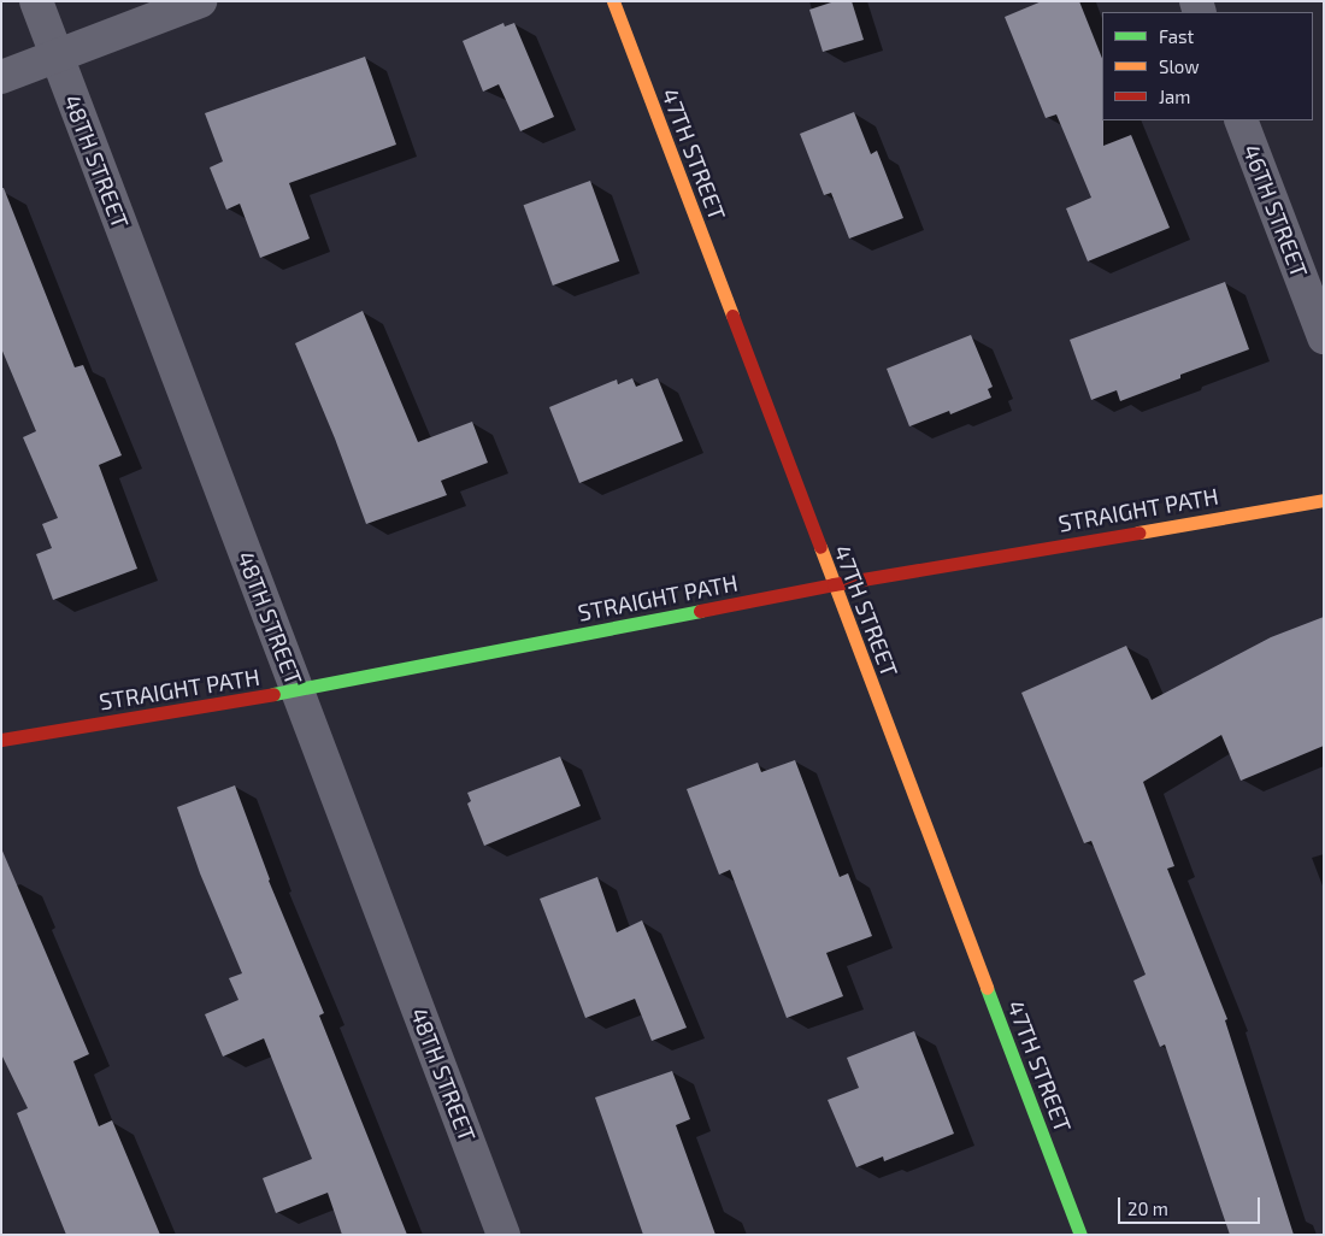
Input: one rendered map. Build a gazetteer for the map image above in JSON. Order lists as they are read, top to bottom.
{
  "streets": {
    "main road": ["47TH STREET", "STRAIGHT PATH"],
    "street": ["48TH STREET", "46TH STREET"]
  },
  "crossings": [
    ["47TH STREET", "STRAIGHT PATH"],
    ["48TH STREET", "STRAIGHT PATH"]
  ],
  "legend": ["Fast", "Slow", "Jam"],
  "scale_bar": "20 m"
}
